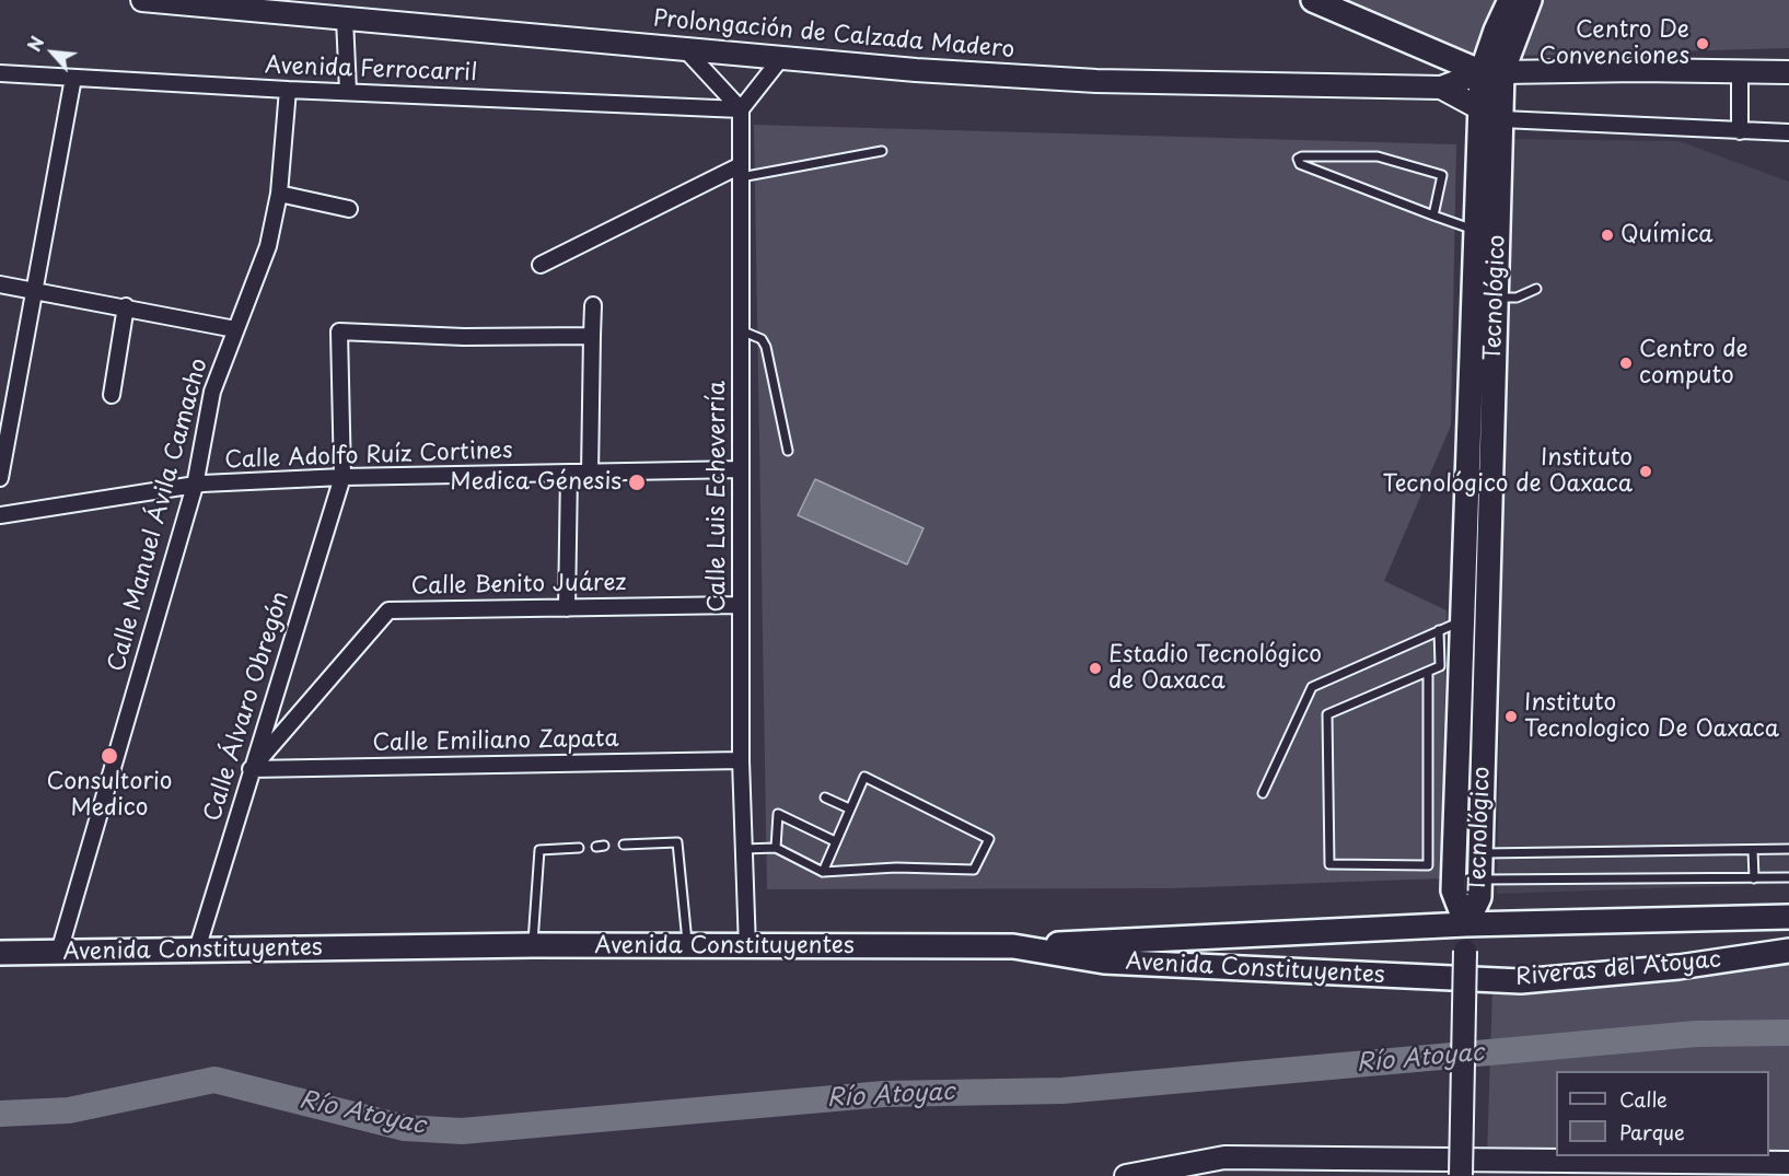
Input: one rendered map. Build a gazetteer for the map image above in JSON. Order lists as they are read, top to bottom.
{
  "streets": {
    "main road": ["Tecnológico", "Avenida Constituyentes", "Riveras del Atoyac"],
    "street": [
      "Prolongación de Calzada Madero",
      "Avenida Ferrocarril",
      "Calle Adolfo Ruíz Cortines",
      "Calle Luis Echeverría",
      "Calle Manuel Ávila Camacho",
      "Calle Benito Juárez",
      "Calle Álvaro Obregón",
      "Calle Emiliano Zapata"
    ]
  },
  "crossings": [
    ["Prolongación de Calzada Madero", "Tecnológico"],
    ["Avenida Ferrocarril", "Calle Luis Echeverría"],
    ["Avenida Ferrocarril", "Calle Manuel Ávila Camacho"],
    ["Calle Adolfo Ruíz Cortines", "Calle Luis Echeverría"],
    ["Calle Adolfo Ruíz Cortines", "Calle Manuel Ávila Camacho"],
    ["Calle Adolfo Ruíz Cortines", "Calle Álvaro Obregón"],
    ["Calle Luis Echeverría", "Calle Benito Juárez"],
    ["Calle Luis Echeverría", "Calle Emiliano Zapata"],
    ["Calle Luis Echeverría", "Avenida Constituyentes"],
    ["Calle Manuel Ávila Camacho", "Avenida Constituyentes"],
    ["Calle Benito Juárez", "Calle Álvaro Obregón"],
    ["Calle Benito Juárez", "Calle Emiliano Zapata"],
    ["Calle Álvaro Obregón", "Calle Emiliano Zapata"],
    ["Calle Álvaro Obregón", "Avenida Constituyentes"],
    ["Avenida Constituyentes", "Riveras del Atoyac"]
  ],
  "water": ["Río Atoyac"],
  "places": [
    "Centro De Convenciones",
    "Química",
    "Centro de computo",
    "Instituto Tecnológico de Oaxaca",
    "Medica Génesis",
    "Estadio Tecnológico de Oaxaca",
    "Instituto Tecnologico De Oaxaca",
    "Consultorio Medico"
  ],
  "legend": ["Calle", "Parque"],
  "north": "top left"
}
